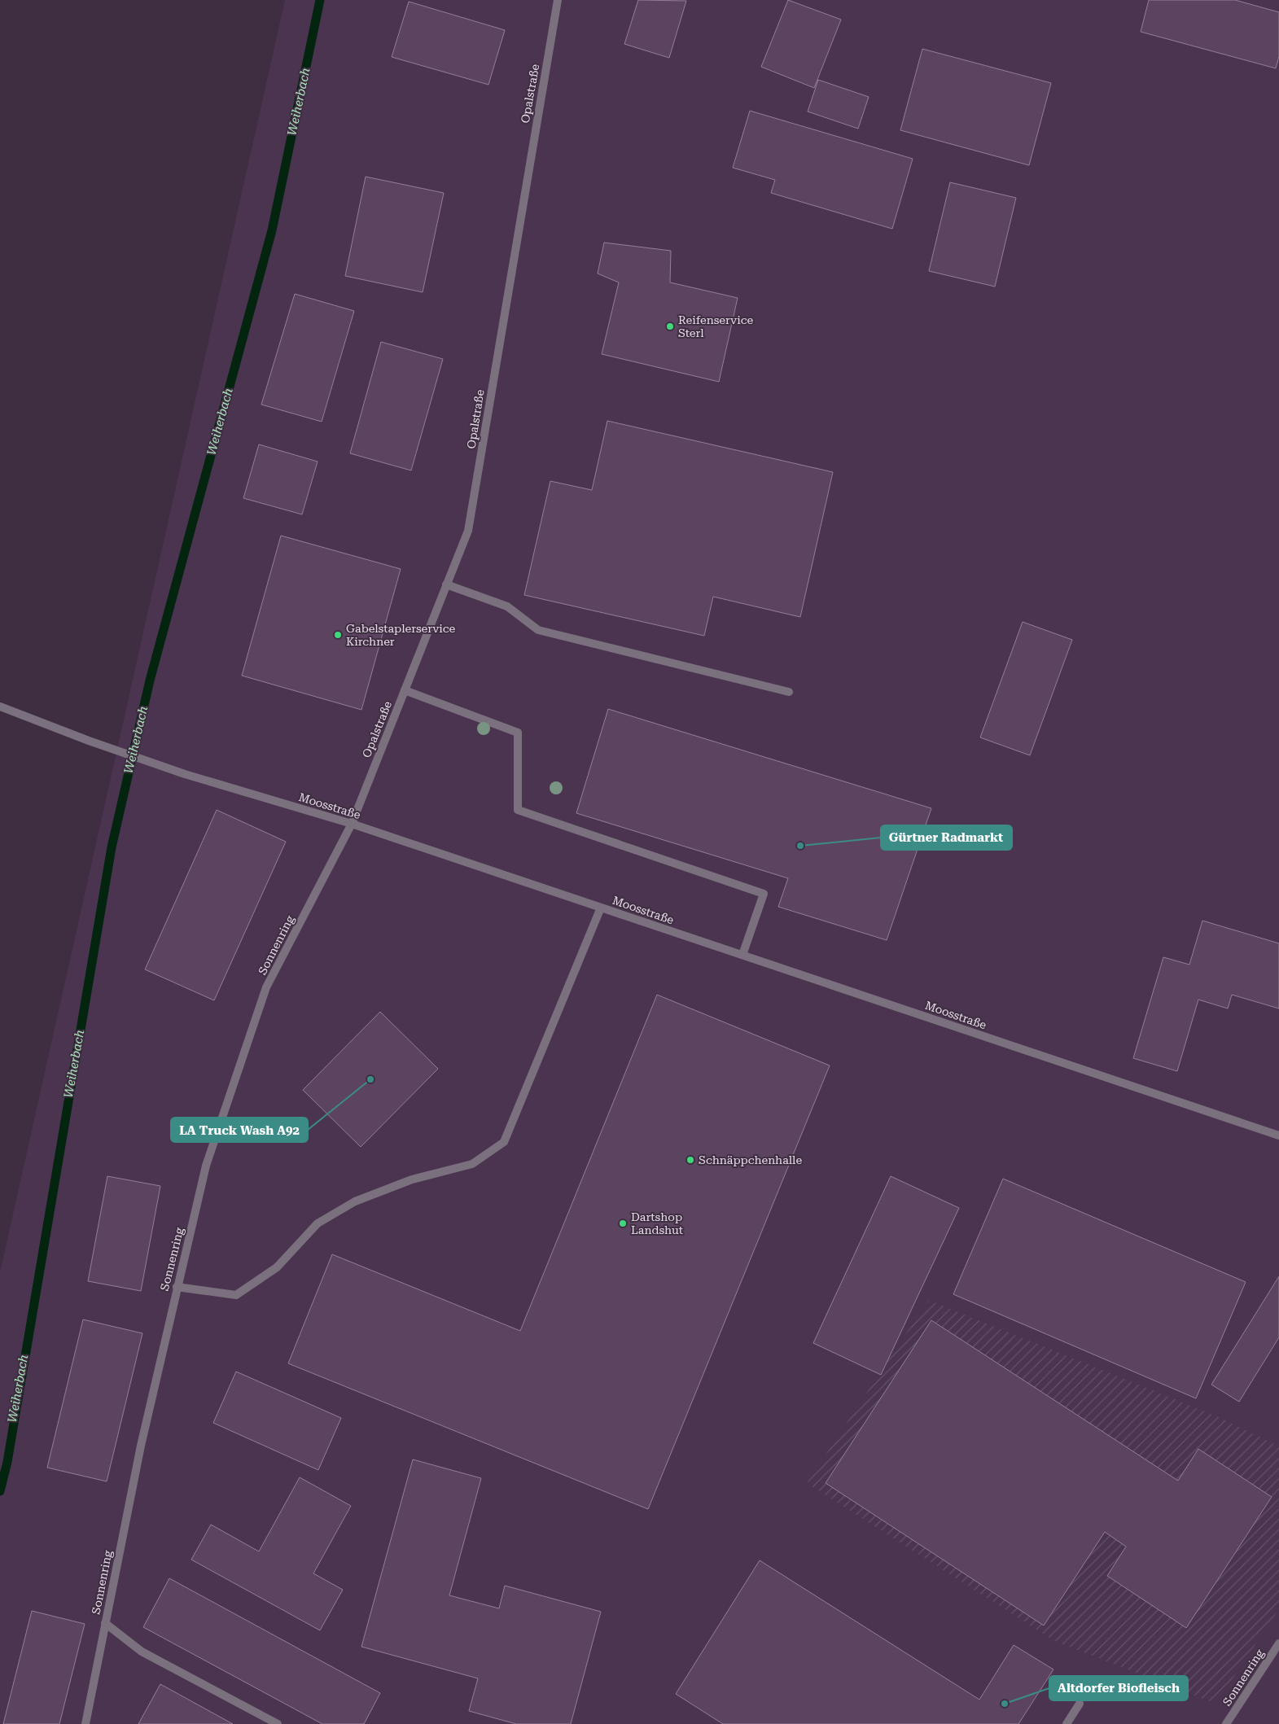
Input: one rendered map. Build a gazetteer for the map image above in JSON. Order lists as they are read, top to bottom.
{
  "streets": {
    "street": ["Opalstraße", "Moosstraße", "Sonnenring"]
  },
  "crossings": [
    ["Opalstraße", "Moosstraße"],
    ["Opalstraße", "Sonnenring"],
    ["Moosstraße", "Sonnenring"]
  ],
  "water": ["Weiherbach"],
  "places": [
    "Reifenservice Sterl",
    "Gabelstaplerservice Kirchner",
    "Gürtner Radmarkt",
    "LA Truck Wash A92",
    "Schnäppchenhalle",
    "Dartshop Landshut",
    "Altdorfer Biofleisch"
  ]
}
